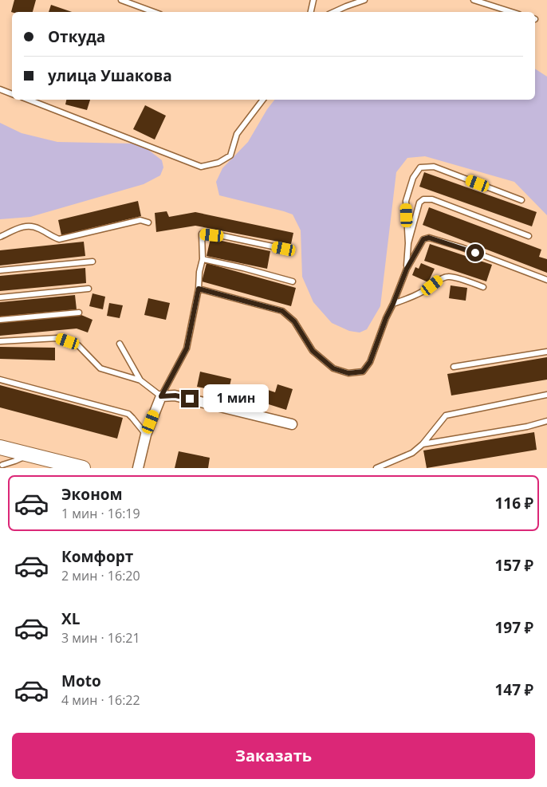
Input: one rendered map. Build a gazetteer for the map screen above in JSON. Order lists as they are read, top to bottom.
{
  "page": {
    "banner": ["Откуда", "улица Ушакова"],
    "bubble": "1 мин",
    "list": [
      {
        "name": "Эконом",
        "note": "1 мин · 16:19",
        "value": "116 ₽"
      },
      {
        "name": "Комфорт",
        "note": "2 мин · 16:20",
        "value": "157 ₽"
      },
      {
        "name": "XL",
        "note": "3 мин · 16:21",
        "value": "197 ₽"
      },
      {
        "name": "Moto",
        "note": "4 мин · 16:22",
        "value": "147 ₽"
      }
    ],
    "buttons": "Заказать"
  }
}
